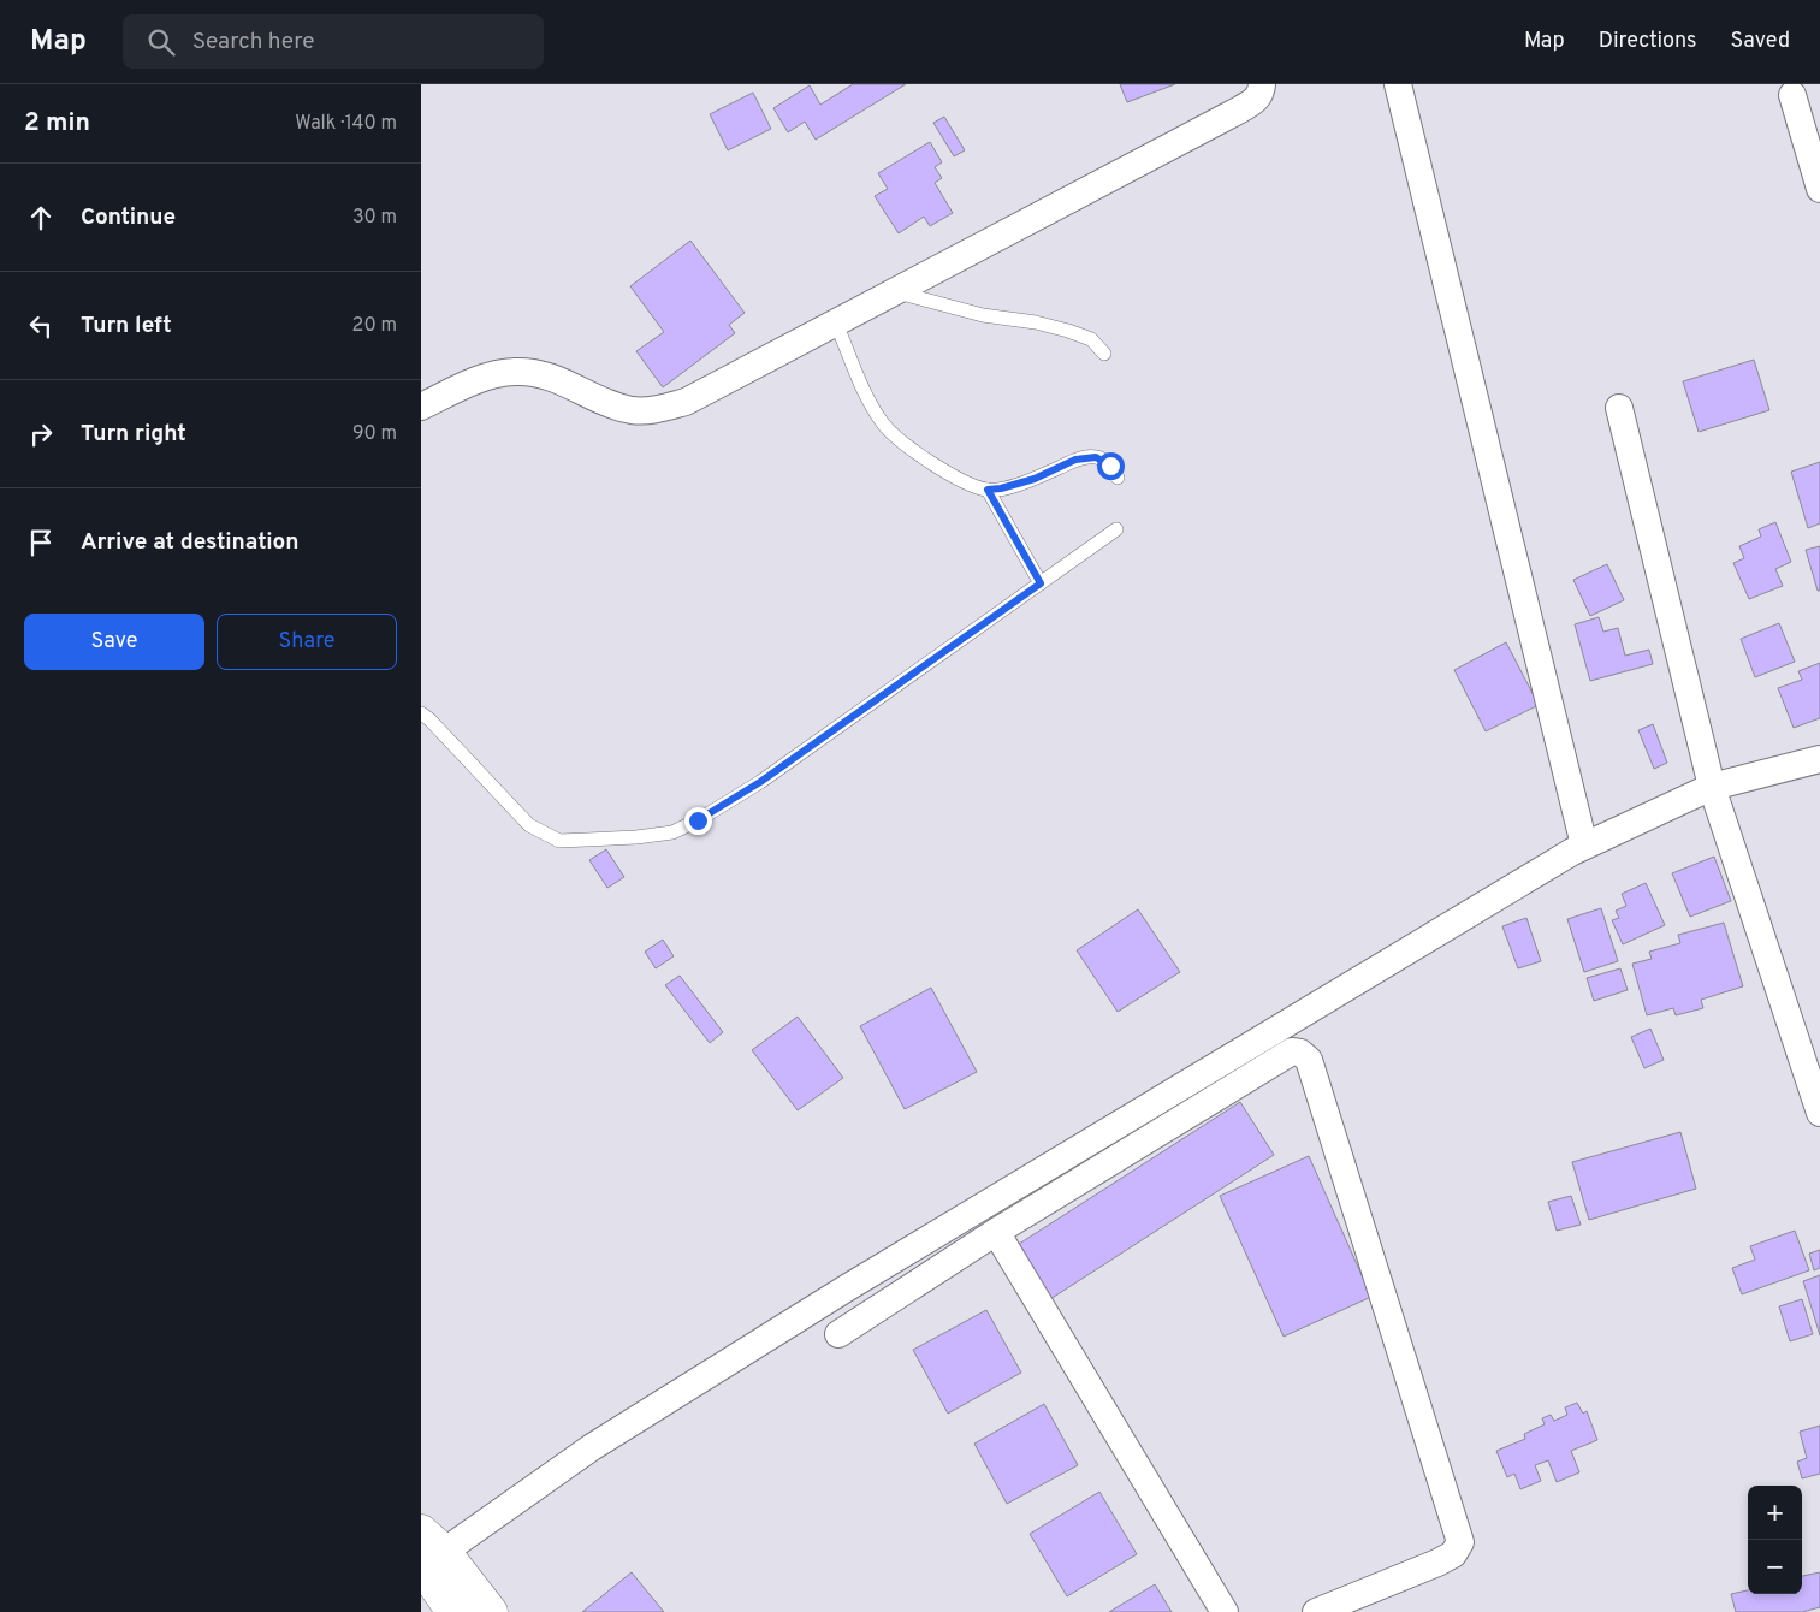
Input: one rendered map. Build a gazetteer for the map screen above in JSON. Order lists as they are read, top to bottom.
{
  "page": {
    "header": "Map",
    "search": "Search here",
    "nav": ["Map", "Directions", "Saved"],
    "heading": ["2 min", "Walk · 140 m"],
    "list": [
      ["Continue", "30 m"],
      ["Turn left", "20 m"],
      ["Turn right", "90 m"],
      "Arrive at destination"
    ],
    "buttons": ["Save", "Share"],
    "map_buttons": ["+", "−"]
  }
}
